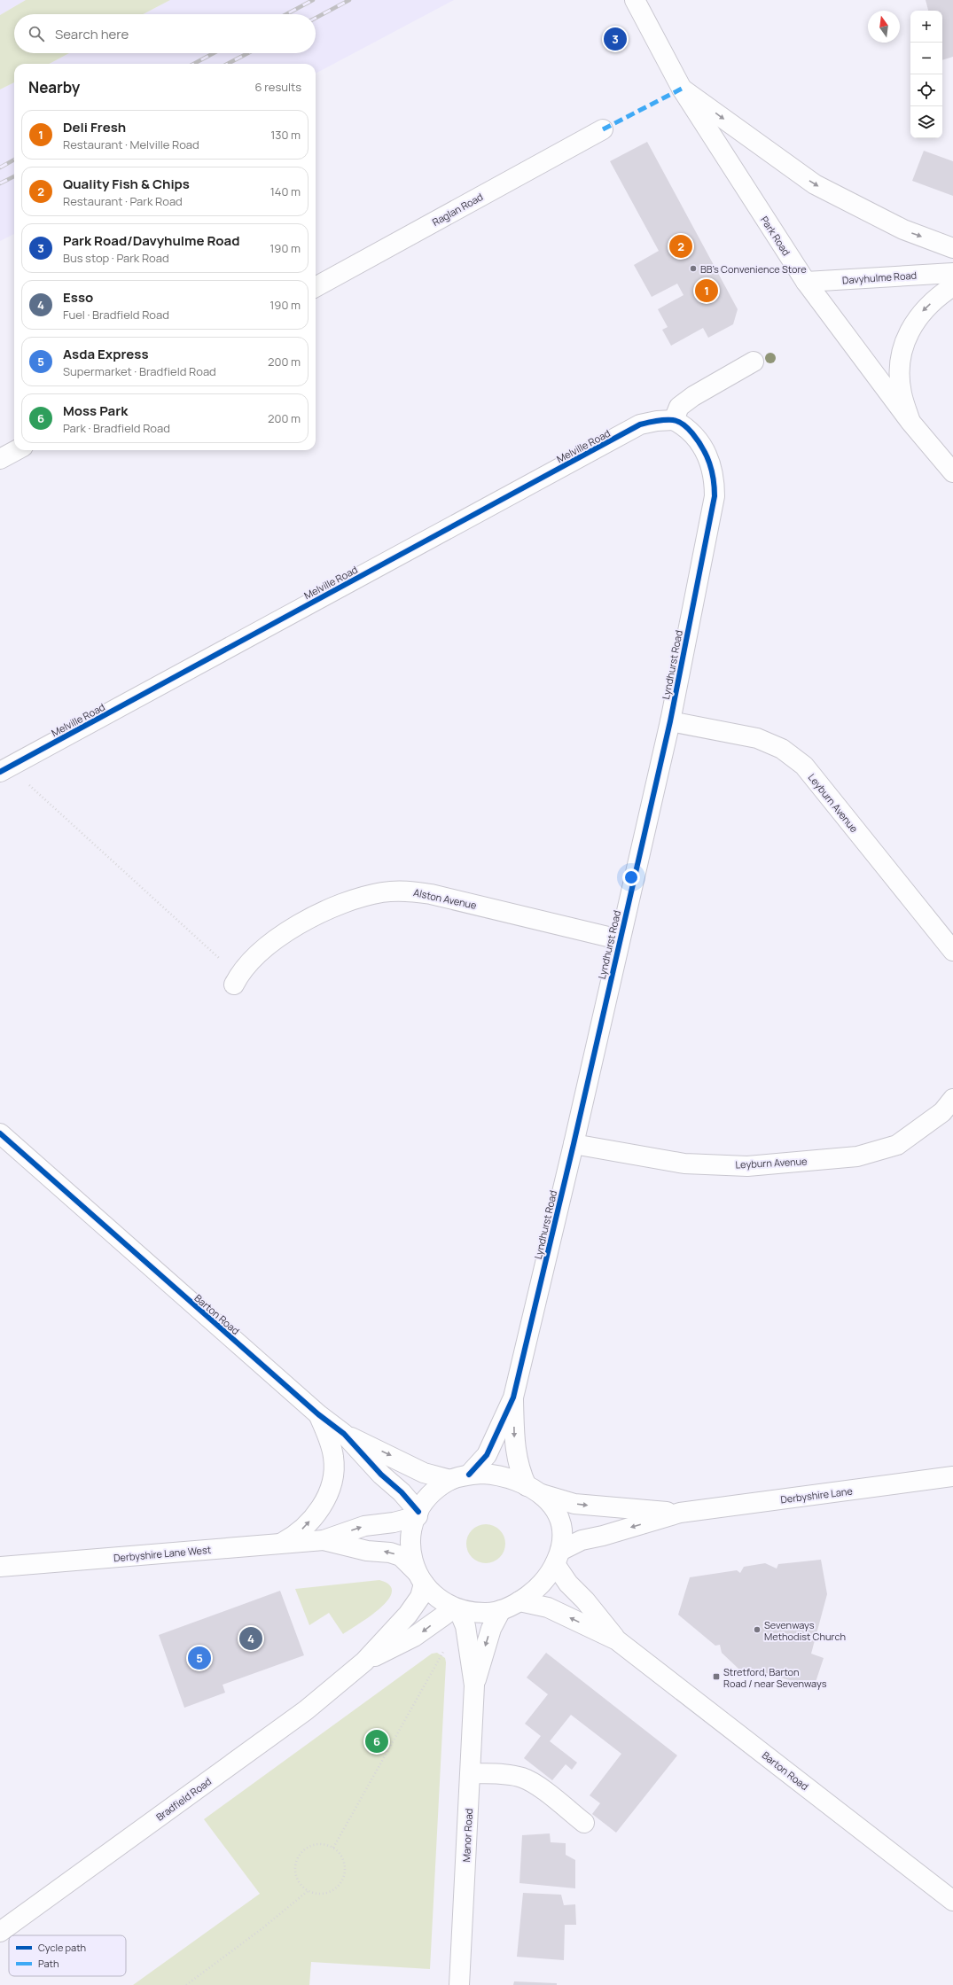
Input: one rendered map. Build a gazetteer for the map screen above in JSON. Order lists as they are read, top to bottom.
{
  "streets": {
    "street": [
      "Raglan Road",
      "Park Road",
      "Davyhulme Road",
      "Melville Road",
      "Lyndhurst Road",
      "Leyburn Avenue",
      "Alston Avenue",
      "Barton Road",
      "Derbyshire Lane",
      "Derbyshire Lane West",
      "Bradfield Road",
      "Manor Road"
    ]
  },
  "crossings": [
    ["Park Road", "Davyhulme Road"],
    ["Melville Road", "Lyndhurst Road"],
    ["Lyndhurst Road", "Leyburn Avenue"],
    ["Lyndhurst Road", "Alston Avenue"],
    ["Lyndhurst Road", "Derbyshire Lane"],
    ["Barton Road", "Derbyshire Lane"],
    ["Barton Road", "Derbyshire Lane West"],
    ["Derbyshire Lane West", "Bradfield Road"],
    ["Derbyshire Lane West", "Manor Road"],
    ["Bradfield Road", "Manor Road"]
  ],
  "places": {
    "other": ["BB's Convenience Store", "Sevenways Methodist Church"],
    "transit": ["Stretford, Barton Road / near Sevenways"]
  },
  "legend": ["Cycle path", "Path"],
  "north": "top",
  "page": {
    "map_buttons": ["+", "−"],
    "search": "Search here",
    "pins": [
      "3",
      "2",
      "1",
      "4",
      "5",
      "6"
    ],
    "heading": ["Nearby", "6 results"],
    "list": [
      {
        "mark": "1",
        "name": "Deli Fresh",
        "note": "Restaurant · Melville Road",
        "value": "130 m"
      },
      {
        "mark": "2",
        "name": "Quality Fish & Chips",
        "note": "Restaurant · Park Road",
        "value": "140 m"
      },
      {
        "mark": "3",
        "name": "Park Road/Davyhulme Road",
        "note": "Bus stop · Park Road",
        "value": "190 m"
      },
      {
        "mark": "4",
        "name": "Esso",
        "note": "Fuel · Bradfield Road",
        "value": "190 m"
      },
      {
        "mark": "5",
        "name": "Asda Express",
        "note": "Supermarket · Bradfield Road",
        "value": "200 m"
      },
      {
        "mark": "6",
        "name": "Moss Park",
        "note": "Park · Bradfield Road",
        "value": "200 m"
      }
    ]
  }
}
